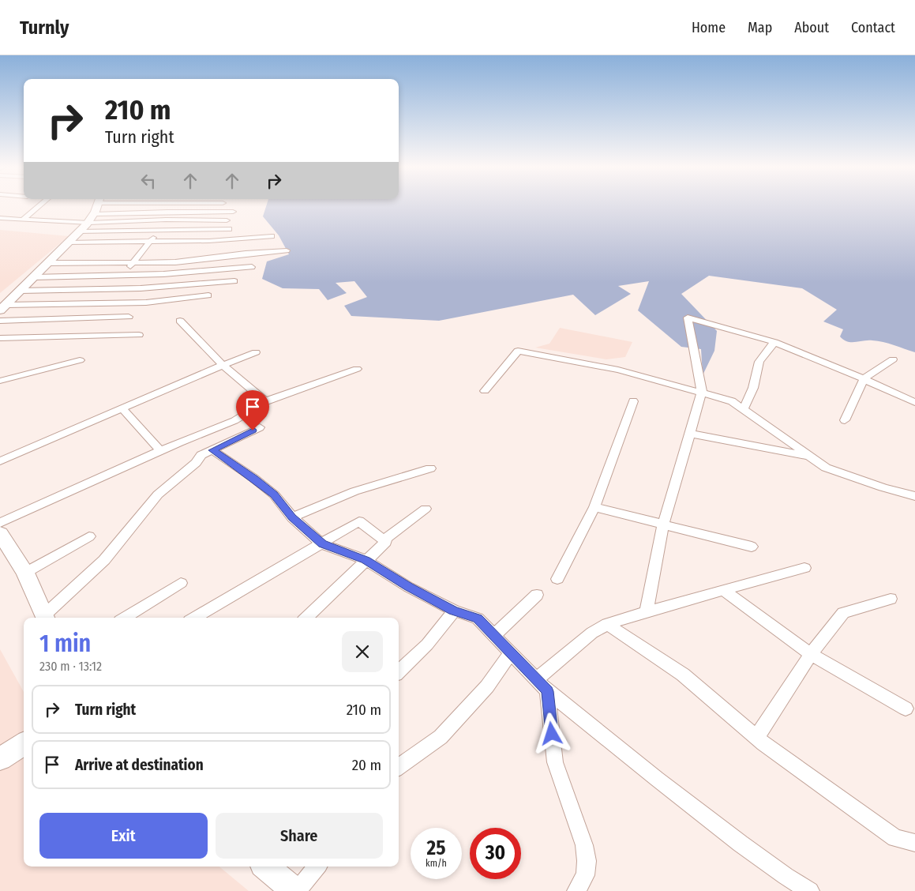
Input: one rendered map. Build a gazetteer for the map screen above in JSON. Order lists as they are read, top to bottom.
{
  "page": {
    "header": "Turnly",
    "nav": [
      "Home",
      "Map",
      "About",
      "Contact"
    ],
    "turn": ["210 m", "Turn right"],
    "heading": ["1 min", "230 m · 13:12"],
    "list": [
      {
        "name": "Turn right",
        "value": "210 m"
      },
      {
        "name": "Arrive at destination",
        "value": "20 m"
      }
    ],
    "buttons": ["Exit", "Share"],
    "speed": "25 km/h",
    "limit": "30"
  }
}
